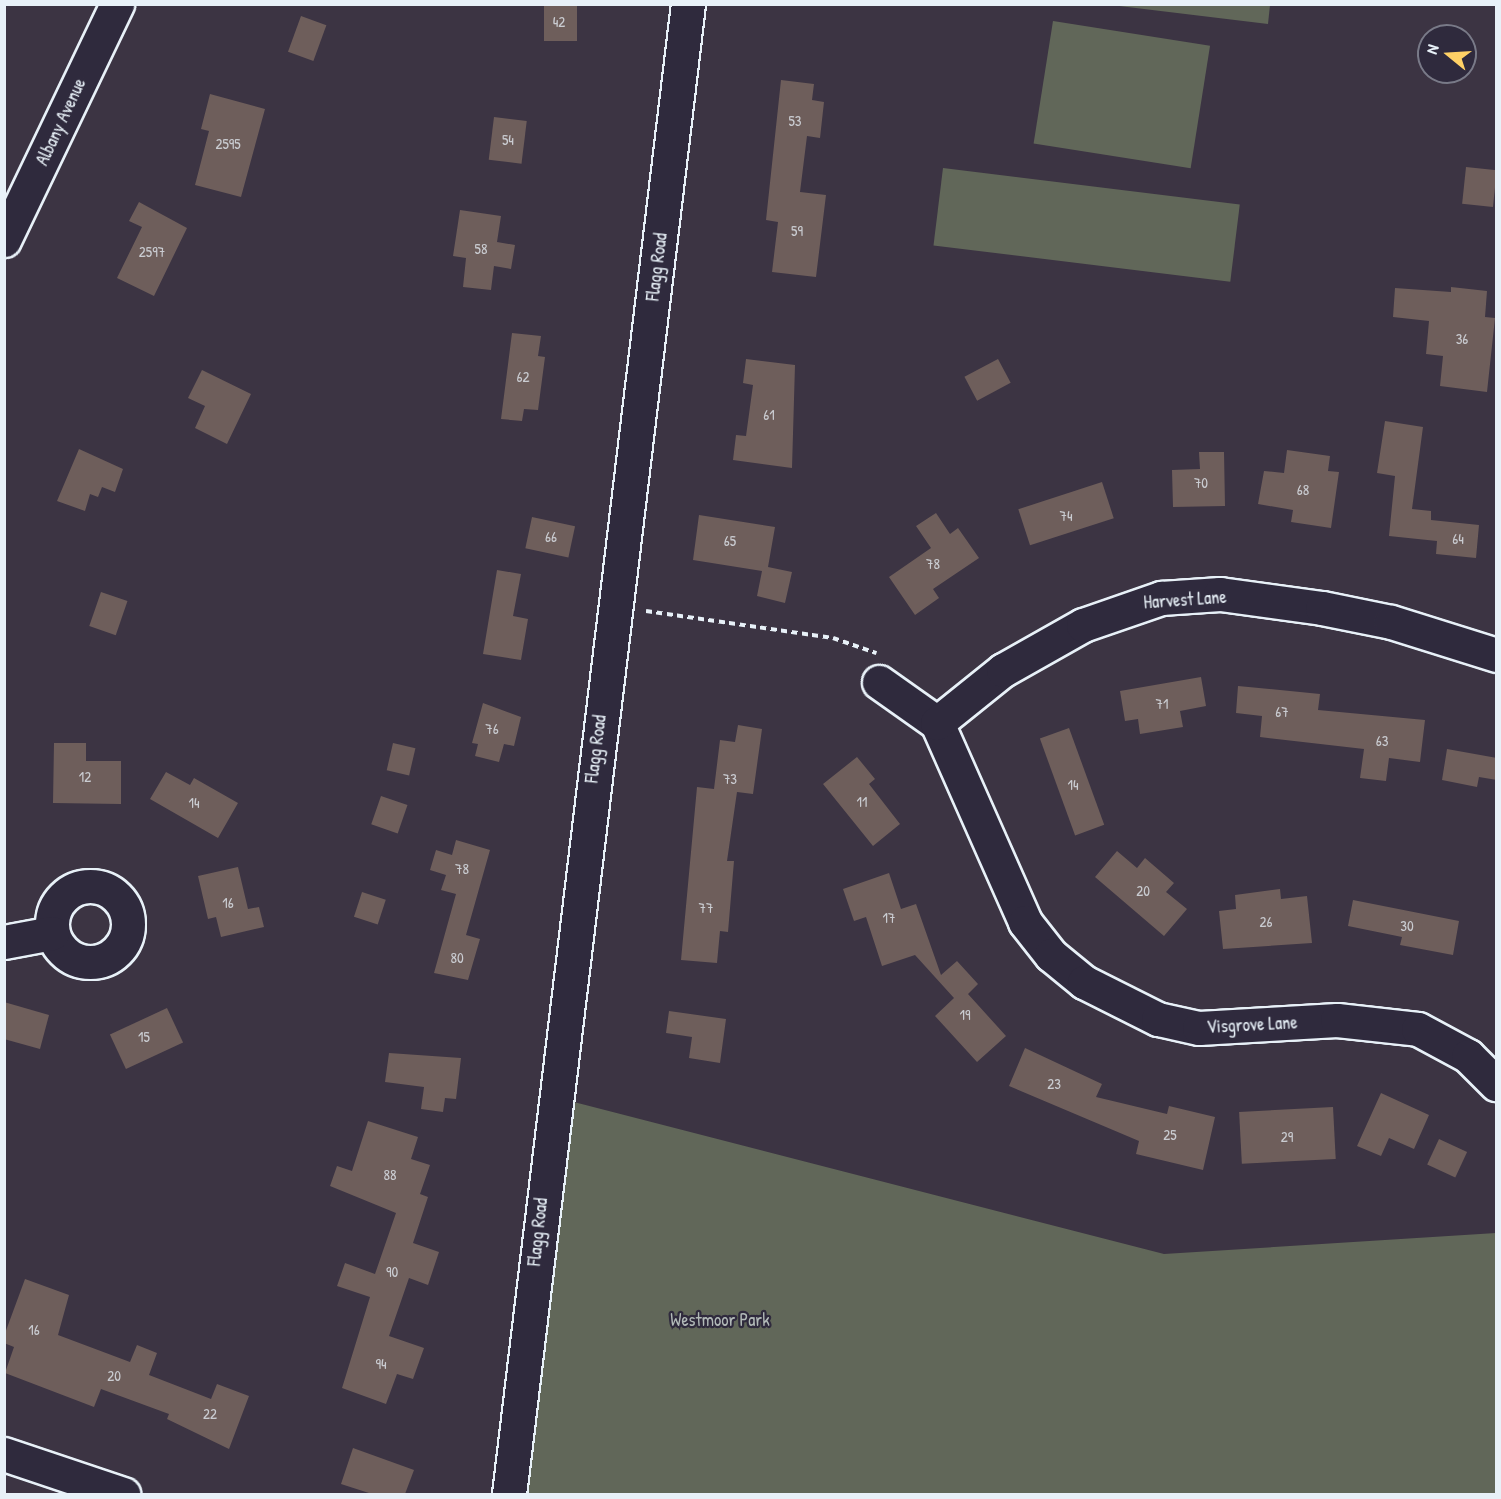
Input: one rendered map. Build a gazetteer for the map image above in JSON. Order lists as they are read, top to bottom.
{
  "streets": {
    "main road": [
      "Albany Avenue",
      "Flagg Road",
      "Harvest Lane",
      "Visgrove Lane"
    ]
  },
  "crossings": [
    ["Harvest Lane", "Visgrove Lane"]
  ],
  "parks": ["Westmoor Park"],
  "house_numbers": [
    "42",
    "53",
    "54",
    "2595",
    "59",
    "58",
    "2597",
    "36",
    "62",
    "61",
    "70",
    "68",
    "74",
    "66",
    "64",
    "65",
    "78",
    "71",
    "67",
    "76",
    "63",
    "12",
    "73",
    "14",
    "11",
    "14",
    "78",
    "20",
    "16",
    "77",
    "17",
    "26",
    "30",
    "80",
    "19",
    "15",
    "23",
    "25",
    "29",
    "88",
    "90",
    "16",
    "94",
    "20",
    "22"
  ],
  "north": "left"
}
